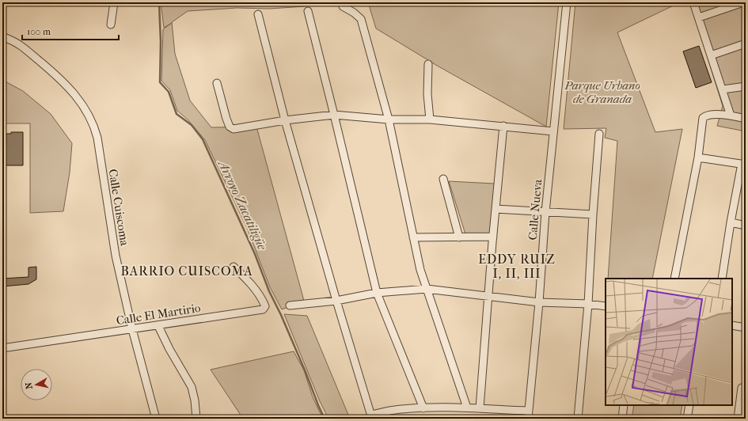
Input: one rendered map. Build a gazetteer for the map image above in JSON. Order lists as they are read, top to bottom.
{
  "streets": {
    "street": ["Calle Cuiscoma", "Calle Nueva", "Calle El Martirio"]
  },
  "crossings": [
    ["Calle Cuiscoma", "Calle El Martirio"]
  ],
  "districts": ["EDDY RUIZ I, II, III", "BARRIO CUISCOMA"],
  "water": ["Arroyo Zacatiligüe"],
  "parks": ["Parque Urbano de Granada"],
  "scale_bar": "100 m",
  "north": "left"
}
